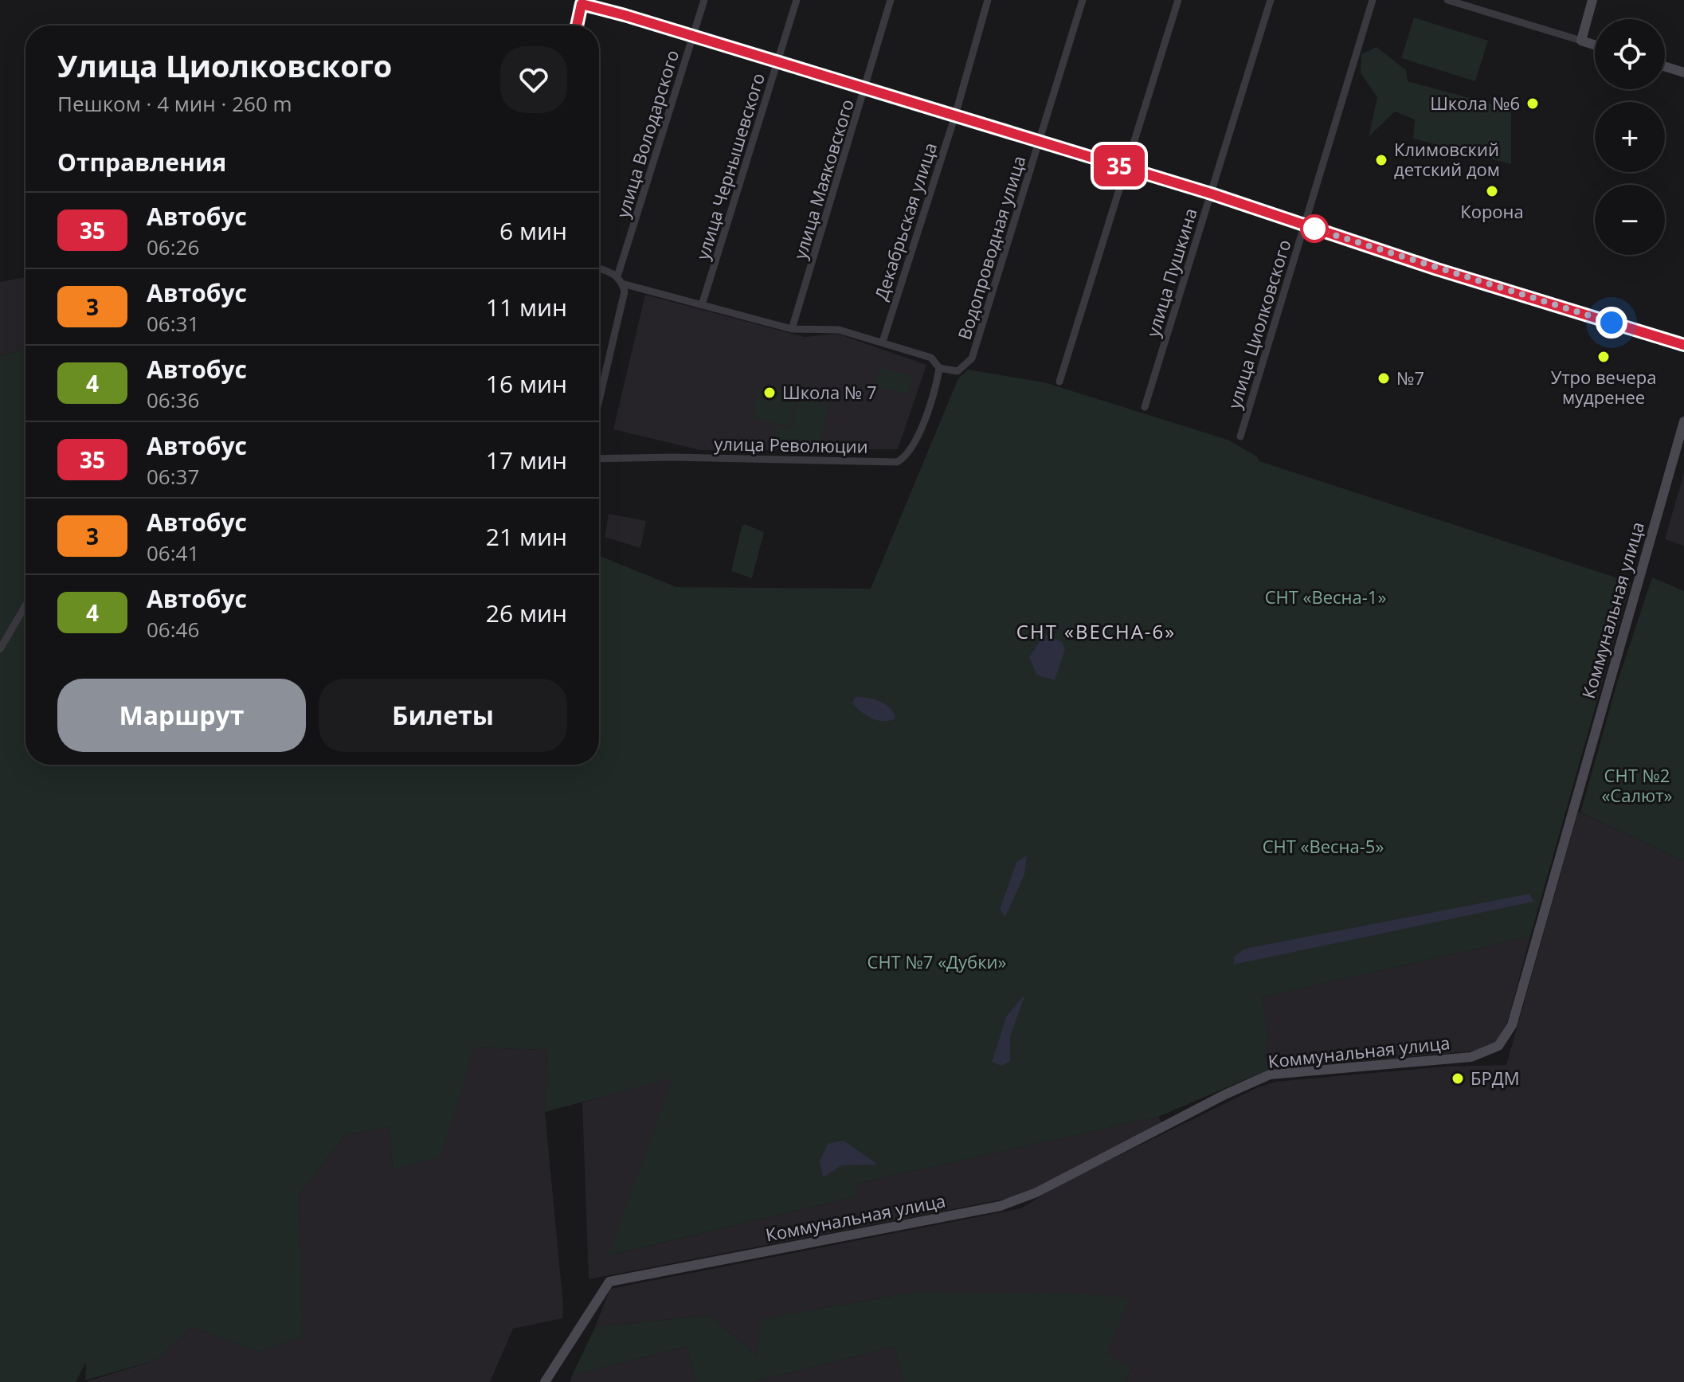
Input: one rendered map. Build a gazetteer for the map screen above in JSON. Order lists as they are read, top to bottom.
{
  "streets": {
    "street": [
      "улица Володарского",
      "улица Чернышевского",
      "улица Маяковского",
      "Декабрьская улица",
      "Водопроводная улица",
      "улица Пушкина",
      "улица Циолковского",
      "улица Революции",
      "Коммунальная улица"
    ]
  },
  "crossings": [
    ["Водопроводная улица", "улица Революции"]
  ],
  "districts": ["СНТ «ВЕСНА-6»"],
  "parks": [
    "СНТ «Весна-1»",
    "СНТ №2 «Салют»",
    "СНТ «Весна-5»",
    "СНТ №7 «Дубки»"
  ],
  "places": [
    "Школа №6",
    "Климовский детский дом",
    "Корона",
    "Утро вечера мудренее",
    "№7",
    "Школа № 7",
    "БРДМ"
  ],
  "lines": ["bus line 35"],
  "page": {
    "on_map": "35",
    "map_buttons": ["+", "−"],
    "heading": [
      ["Улица Циолковского", "Пешком · 4 мин · 260 m"],
      "Отправления"
    ],
    "list": [
      {
        "mark": "35",
        "name": "Автобус",
        "note": "06:26",
        "value": "6 мин"
      },
      {
        "mark": "3",
        "name": "Автобус",
        "note": "06:31",
        "value": "11 мин"
      },
      {
        "mark": "4",
        "name": "Автобус",
        "note": "06:36",
        "value": "16 мин"
      },
      {
        "mark": "35",
        "name": "Автобус",
        "note": "06:37",
        "value": "17 мин"
      },
      {
        "mark": "3",
        "name": "Автобус",
        "note": "06:41",
        "value": "21 мин"
      },
      {
        "mark": "4",
        "name": "Автобус",
        "note": "06:46",
        "value": "26 мин"
      }
    ],
    "buttons": ["Маршрут", "Билеты"]
  }
}
